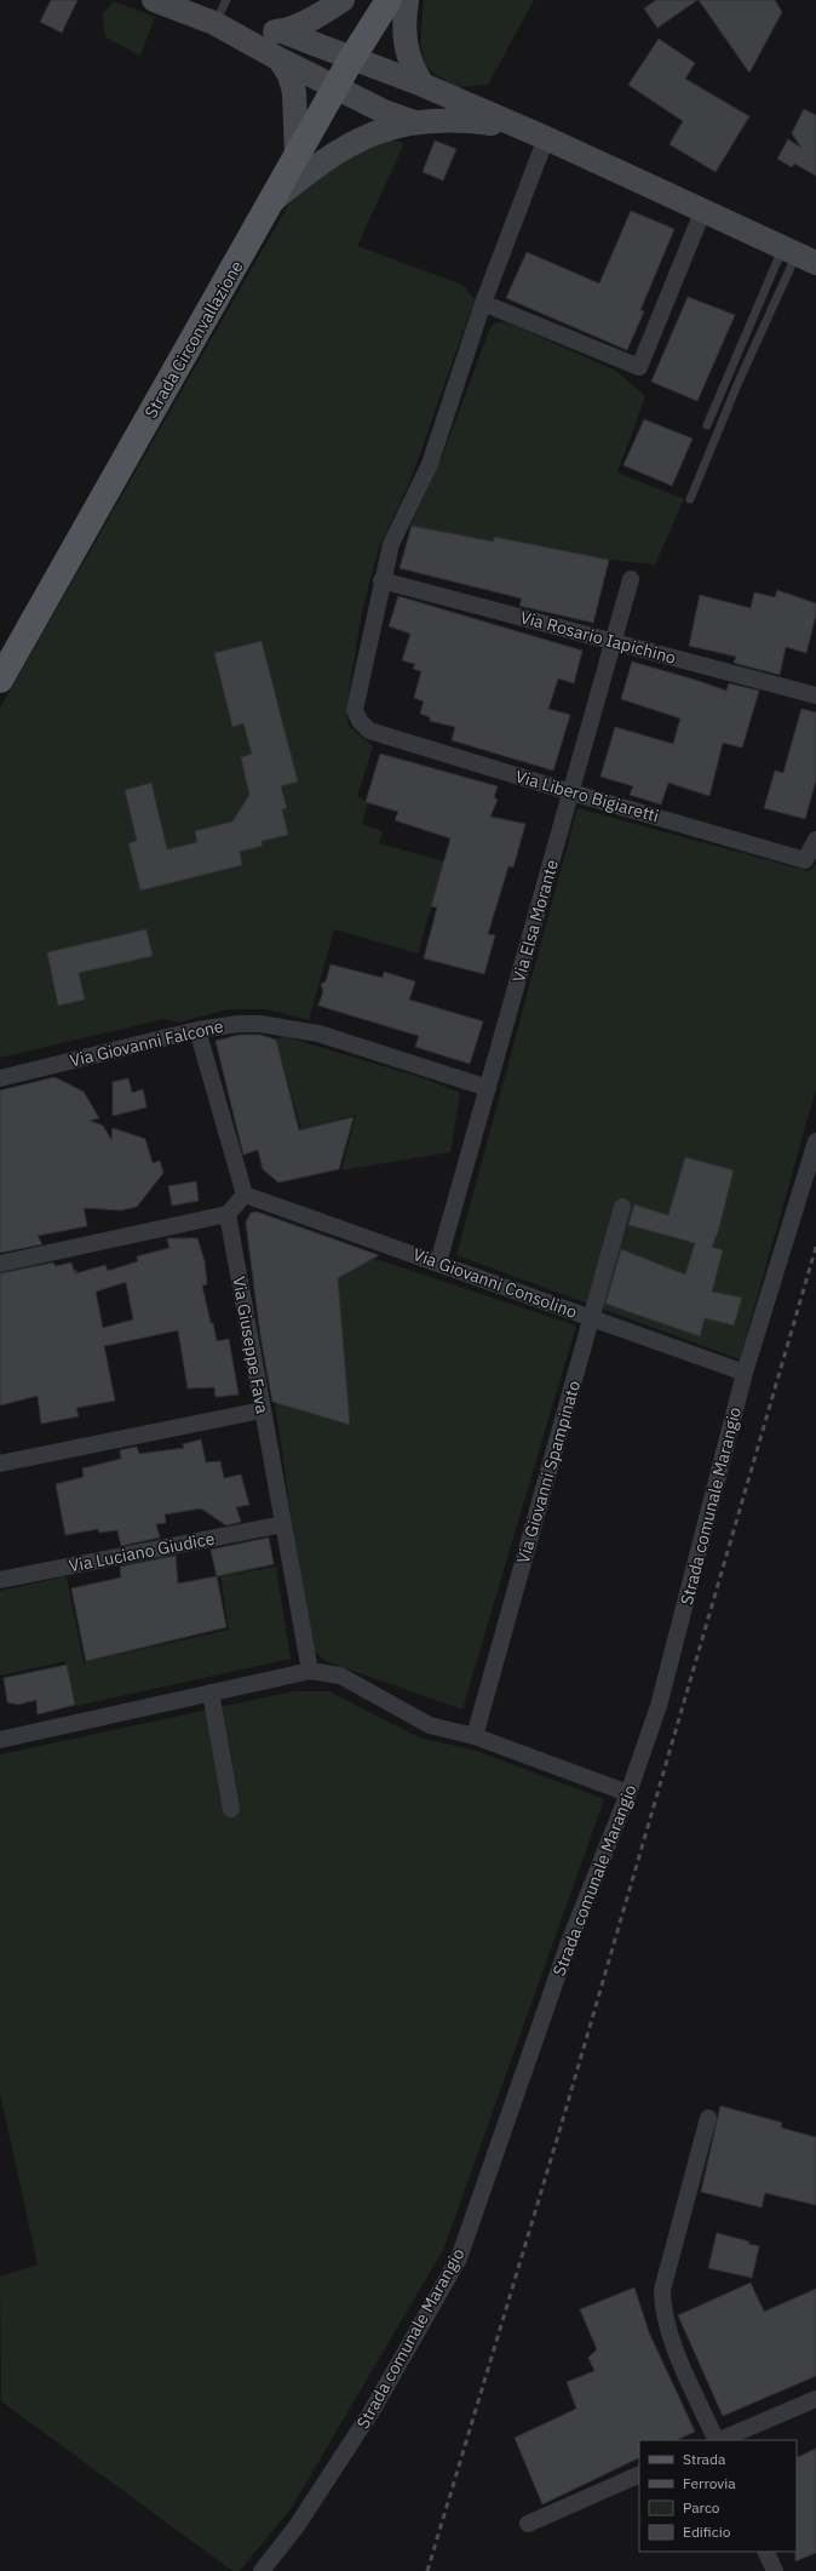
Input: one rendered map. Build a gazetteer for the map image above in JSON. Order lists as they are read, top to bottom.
{
  "streets": {
    "main road": ["Strada Circonvallazione"],
    "street": [
      "Via Rosario Iapichino",
      "Via Libero Bigiaretti",
      "Via Elsa Morante",
      "Via Giovanni Falcone",
      "Via Giovanni Consolino",
      "Via Giuseppe Fava",
      "Via Giovanni Spampinato",
      "Strada comunale Marangio",
      "Via Luciano Giudice"
    ]
  },
  "crossings": [
    ["Via Rosario Iapichino", "Via Libero Bigiaretti"],
    ["Via Rosario Iapichino", "Via Elsa Morante"],
    ["Via Libero Bigiaretti", "Via Elsa Morante"],
    ["Via Elsa Morante", "Via Giovanni Falcone"],
    ["Via Elsa Morante", "Via Giovanni Consolino"],
    ["Via Giovanni Consolino", "Via Giovanni Spampinato"],
    ["Via Giovanni Consolino", "Strada comunale Marangio"],
    ["Via Giuseppe Fava", "Via Luciano Giudice"]
  ],
  "legend": [
    "Strada",
    "Ferrovia",
    "Parco",
    "Edificio"
  ]
}
